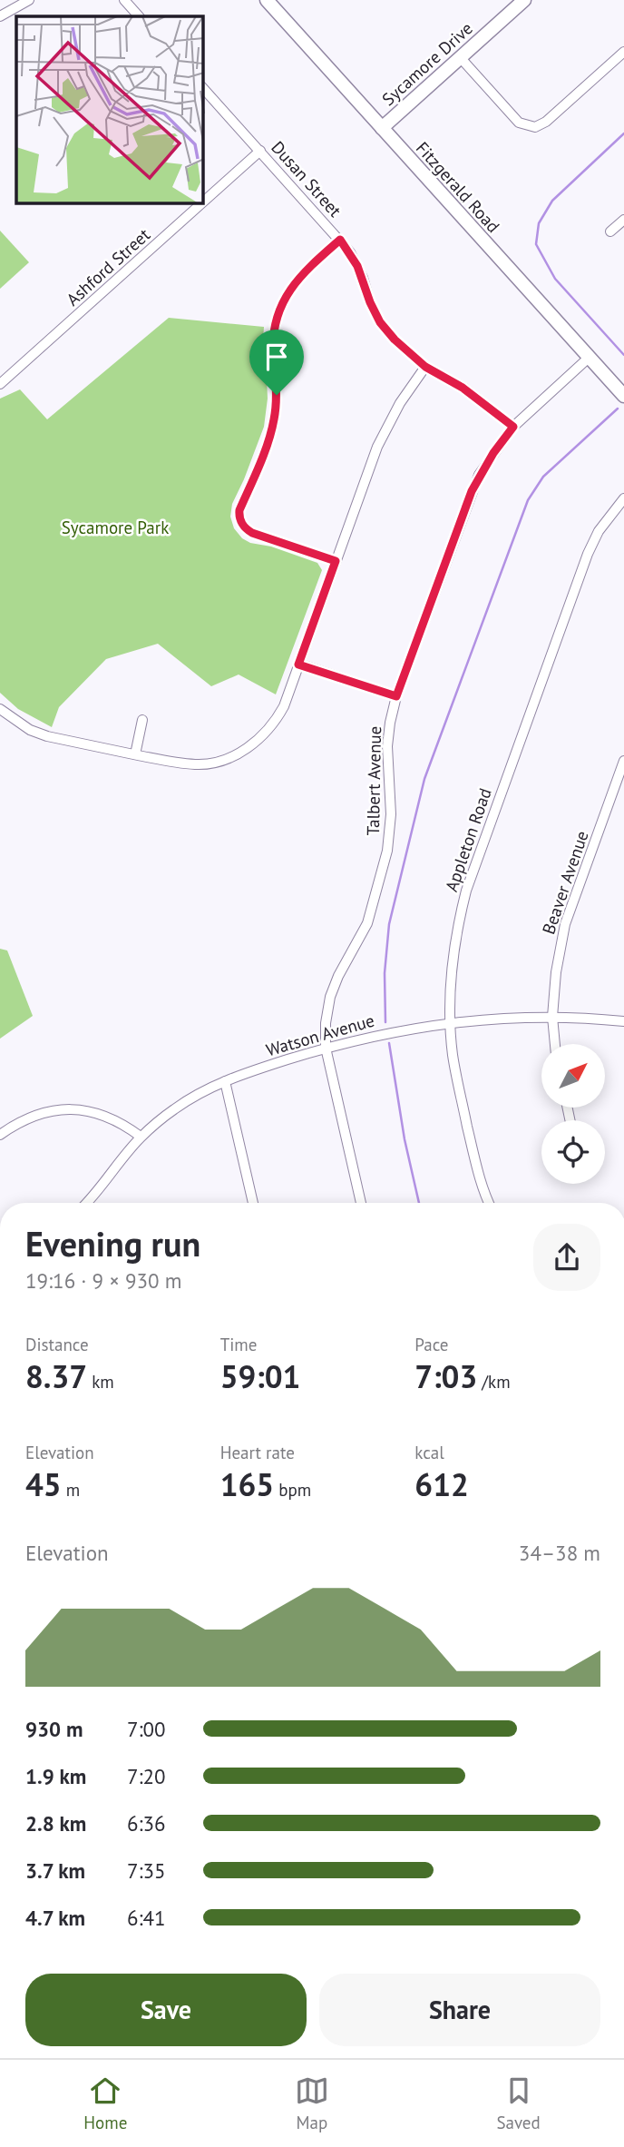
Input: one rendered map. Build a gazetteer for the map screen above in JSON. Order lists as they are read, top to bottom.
{
  "streets": {
    "main road": ["Sycamore Drive", "Fitzgerald Road"],
    "street": [
      "Dusan Street",
      "Ashford Street",
      "Talbert Avenue",
      "Appleton Road",
      "Beaver Avenue",
      "Watson Avenue"
    ]
  },
  "crossings": [
    ["Sycamore Drive", "Fitzgerald Road"],
    ["Dusan Street", "Ashford Street"],
    ["Dusan Street", "Talbert Avenue"],
    ["Fitzgerald Road", "Talbert Avenue"],
    ["Talbert Avenue", "Watson Avenue"],
    ["Appleton Road", "Watson Avenue"],
    ["Beaver Avenue", "Watson Avenue"]
  ],
  "parks": ["Sycamore Park"],
  "north": "top right",
  "page": {
    "heading": ["Evening run", "19:16 · 9 × 930 m"],
    "stats": [
      ["Distance", "8.37 km"],
      ["Time", "59:01"],
      ["Pace", "7:03 /km"],
      ["Elevation", "45 m"],
      ["Heart rate", "165 bpm"],
      ["kcal", "612"]
    ],
    "chart": ["Elevation", "34–38 m"],
    "list": [
      {
        "name": "930 m",
        "note": "7:00"
      },
      {
        "name": "1.9 km",
        "note": "7:20"
      },
      {
        "name": "2.8 km",
        "note": "6:36"
      },
      {
        "name": "3.7 km",
        "note": "7:35"
      },
      {
        "name": "4.7 km",
        "note": "6:41"
      }
    ],
    "buttons": ["Save", "Share"],
    "tabs": ["Home", "Map", "Saved"]
  }
}
